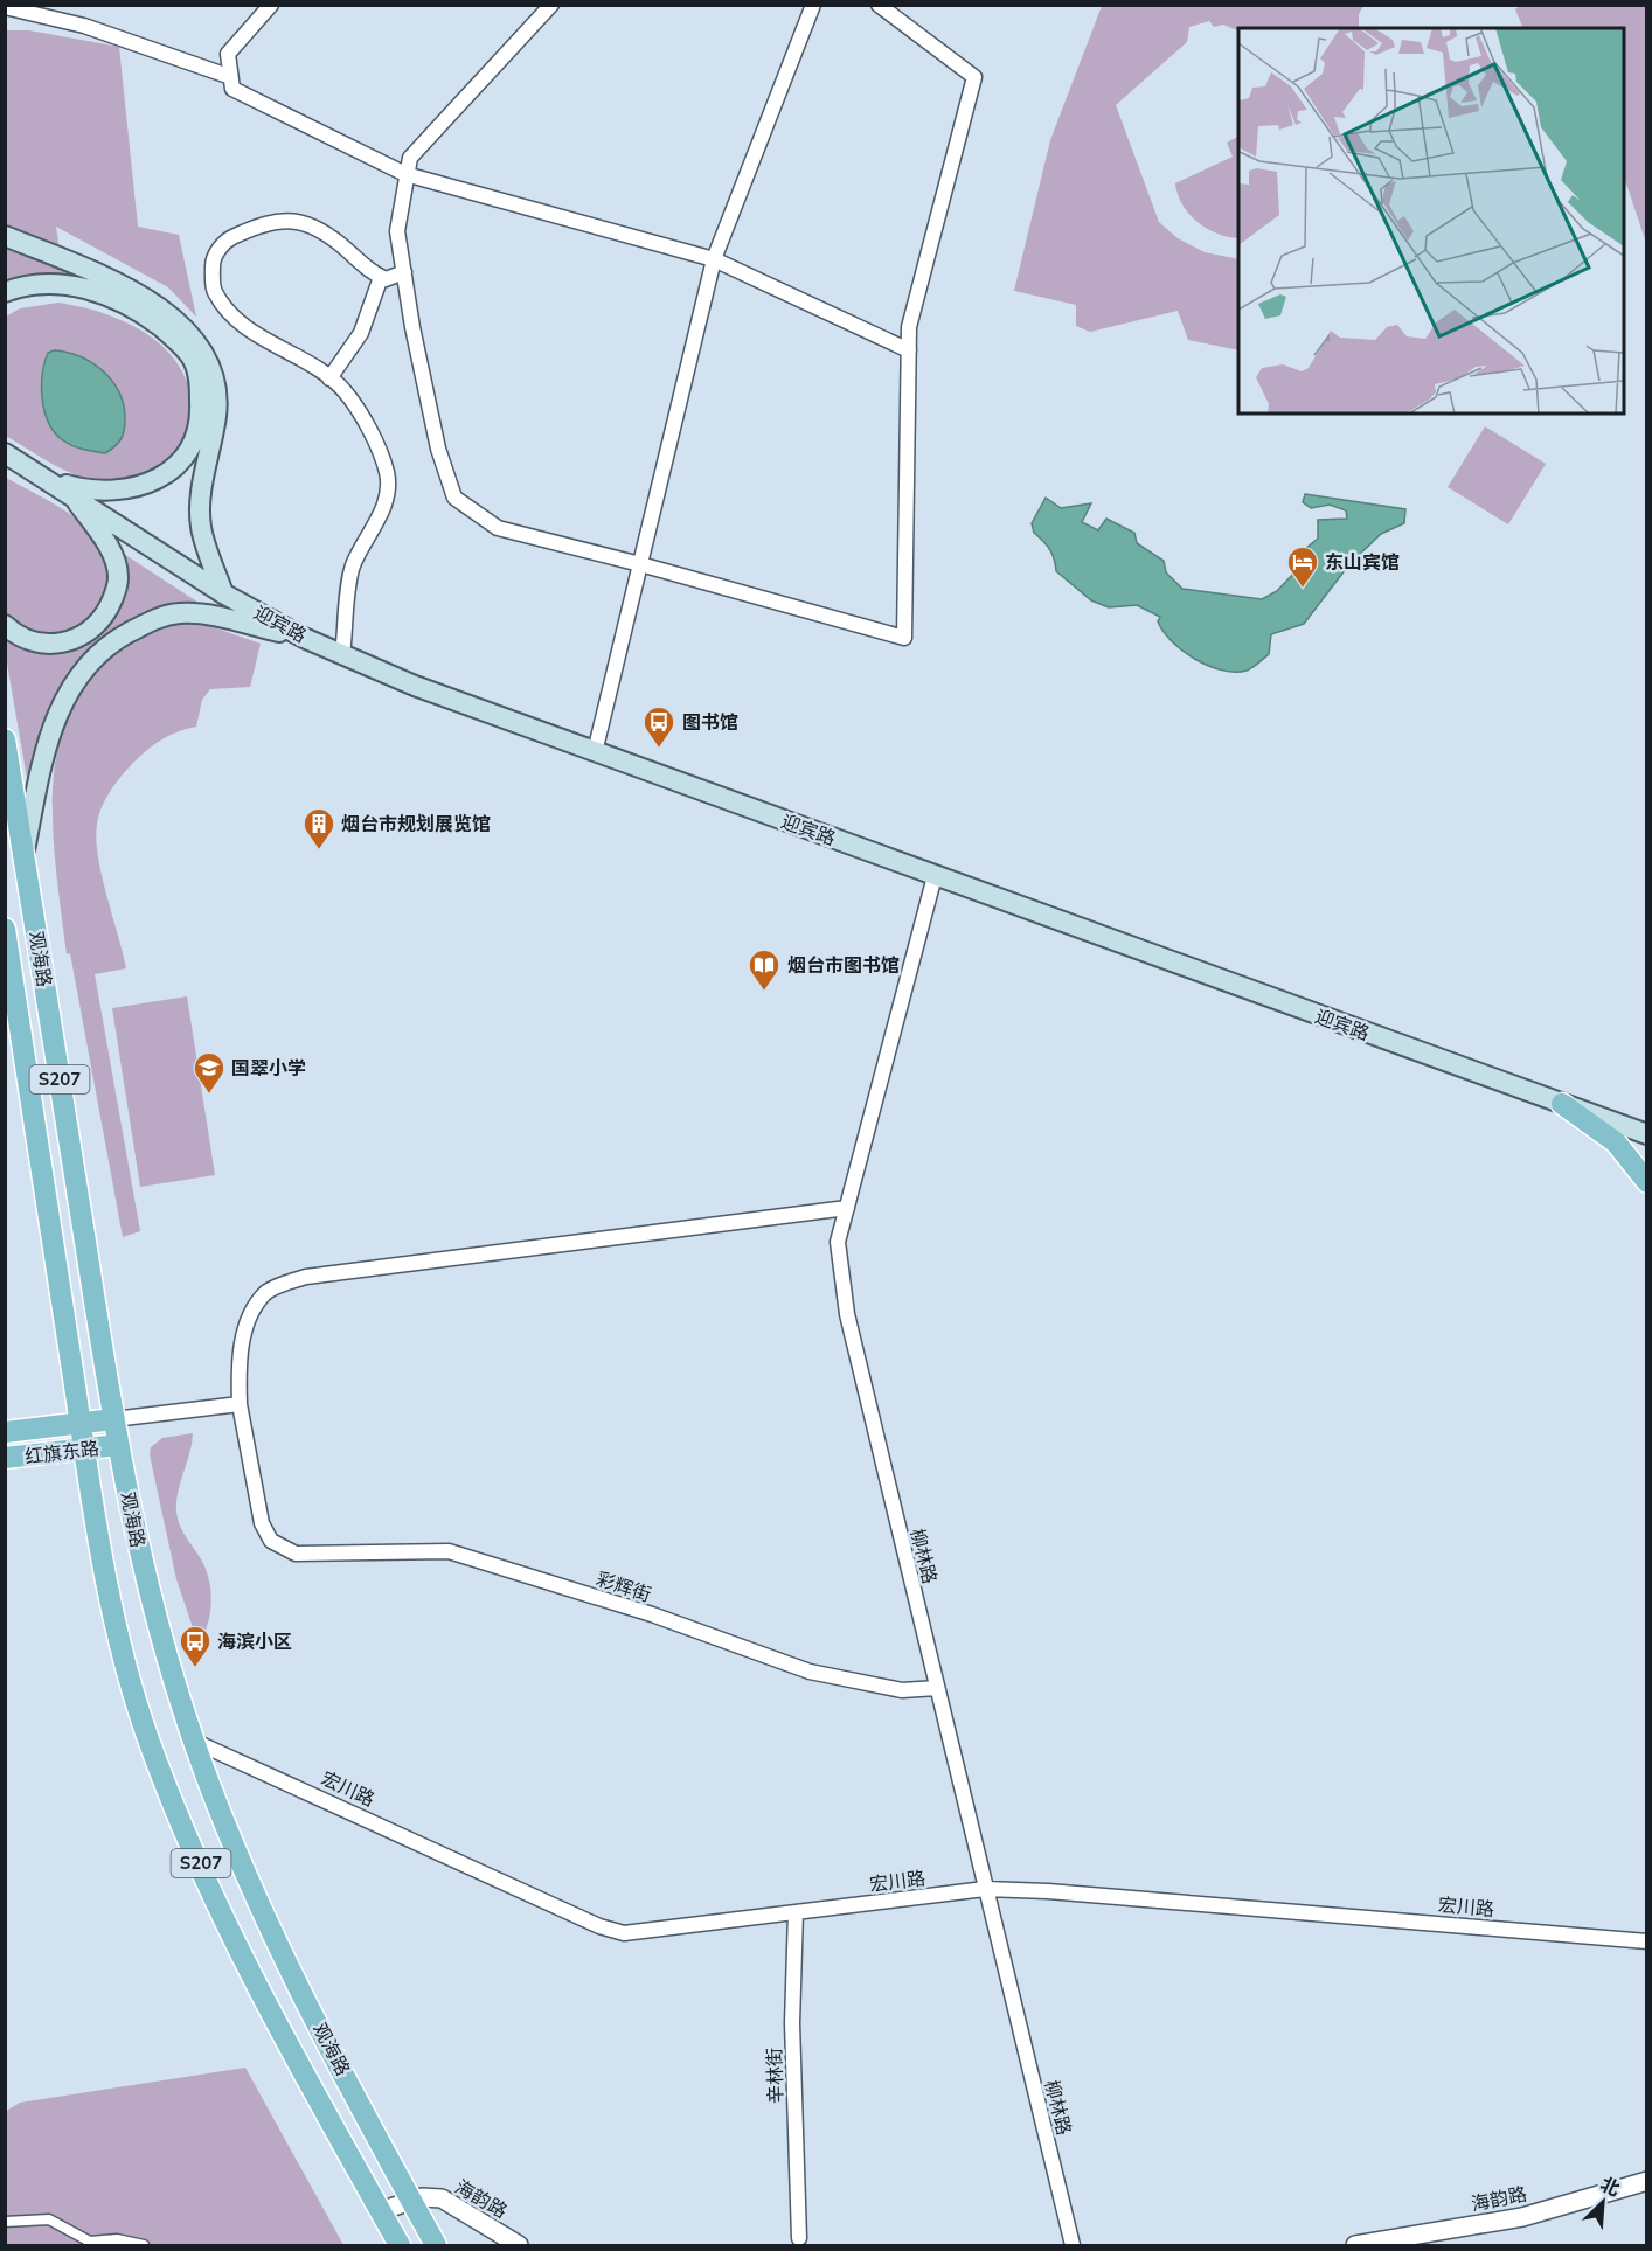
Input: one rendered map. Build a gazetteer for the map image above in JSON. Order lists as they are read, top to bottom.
{
  "streets": {
    "main road": [
      "迎宾路",
      "观海路",
      "S207",
      "红旗东路"
    ],
    "street": [
      "柳林路",
      "彩辉街",
      "宏川路",
      "辛林街",
      "海韵路"
    ]
  },
  "crossings": [
    ["迎宾路", "柳林路"],
    ["观海路", "S207"],
    ["观海路", "红旗东路"],
    ["观海路", "宏川路"],
    ["观海路", "海韵路"],
    ["S207", "红旗东路"],
    ["柳林路", "彩辉街"],
    ["柳林路", "宏川路"],
    ["宏川路", "辛林街"]
  ],
  "places": {
    "hotel": ["东山宾馆"],
    "bus stop": ["图书馆", "海滨小区"],
    "building": ["烟台市规划展览馆"],
    "library": ["烟台市图书馆"],
    "school or university": ["国翠小学"]
  },
  "north": "top right"
}
